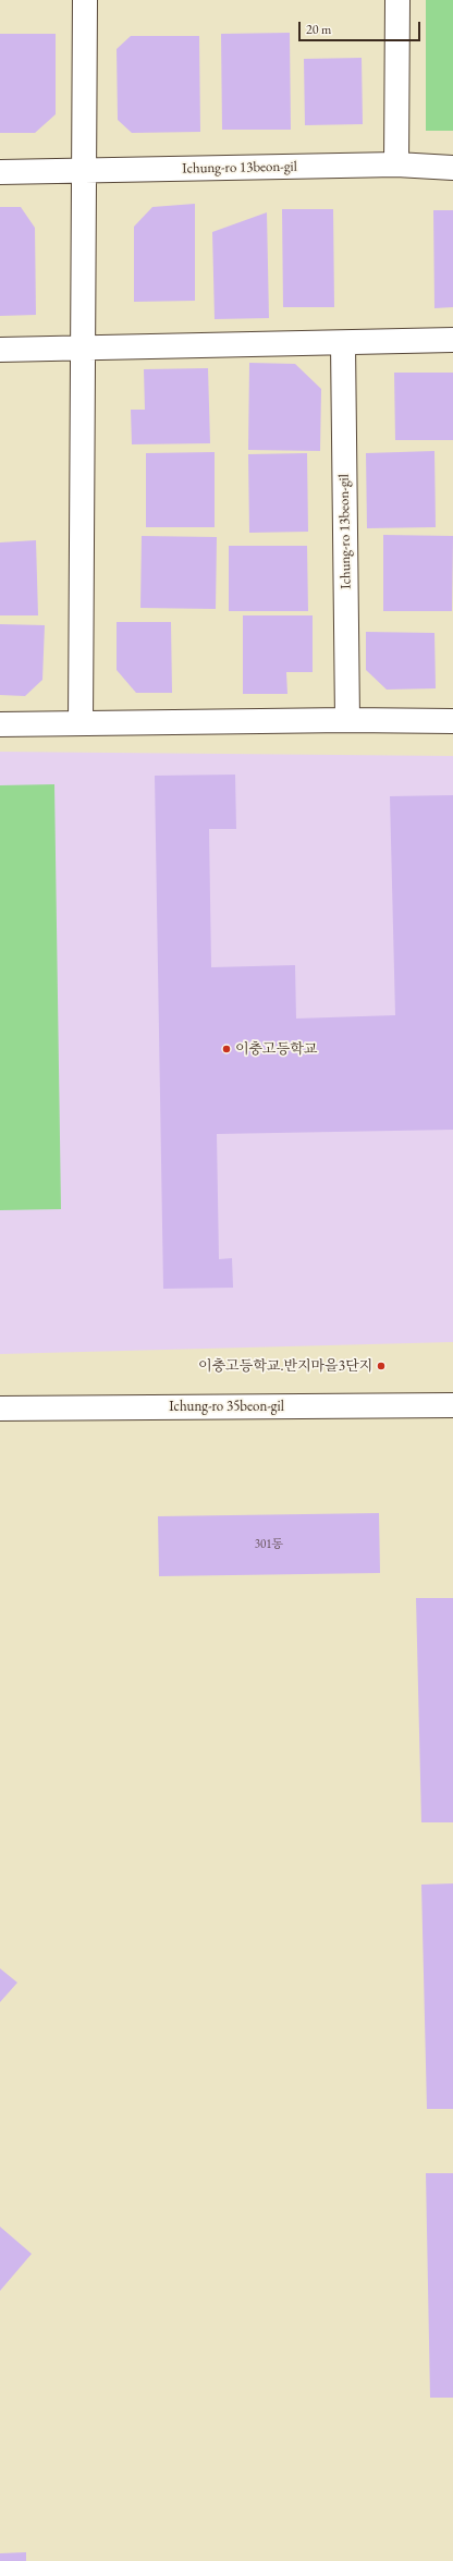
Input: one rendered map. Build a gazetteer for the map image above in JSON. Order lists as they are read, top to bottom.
{
  "streets": {
    "street": ["Ichung-ro 13beon-gil", "Ichung-ro 35beon-gil"]
  },
  "places": ["이충고등학교", "이충고등학교.반지마을3단지"],
  "house_numbers": ["301동"],
  "scale_bar": "20 m"
}
